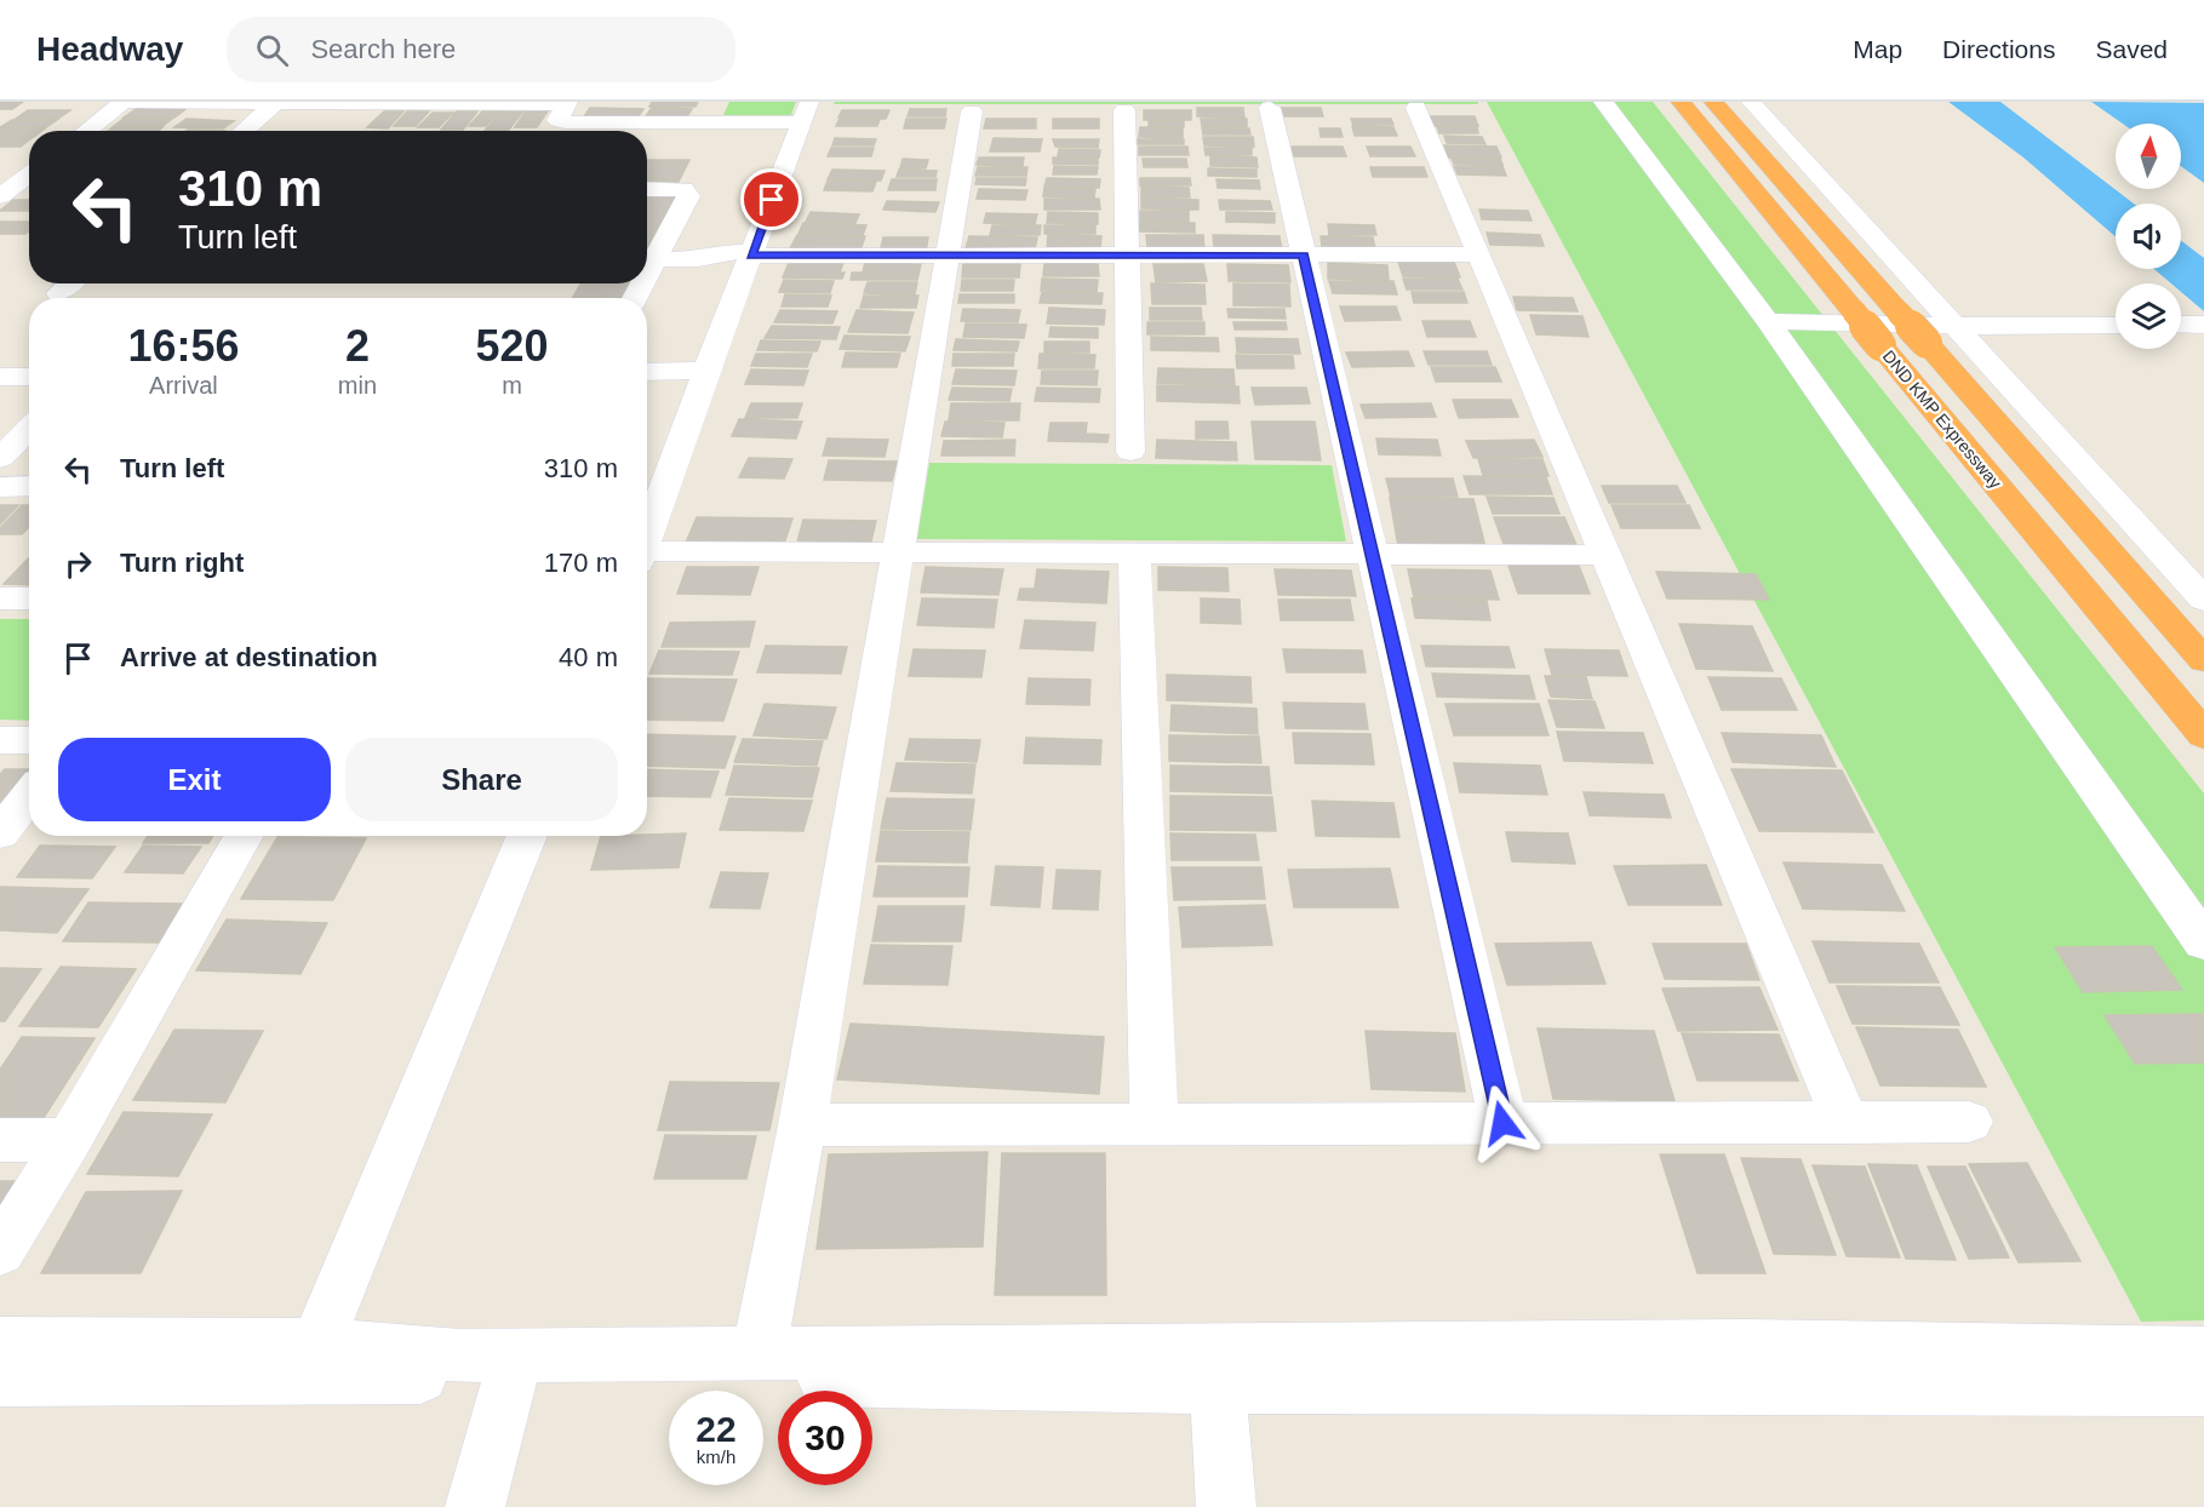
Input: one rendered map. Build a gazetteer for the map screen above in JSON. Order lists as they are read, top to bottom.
{
  "streets": {
    "highway": ["DND KMP Expressway"]
  },
  "north": "top",
  "page": {
    "header": "Headway",
    "search": "Search here",
    "nav": ["Map", "Directions", "Saved"],
    "turn": ["310 m", "Turn left"],
    "eta": [
      "16:56",
      "Arrival",
      "2",
      "min",
      "520",
      "m"
    ],
    "list": [
      {
        "name": "Turn left",
        "value": "310 m"
      },
      {
        "name": "Turn right",
        "value": "170 m"
      },
      {
        "name": "Arrive at destination",
        "value": "40 m"
      }
    ],
    "buttons": ["Exit", "Share"],
    "speed": "22 km/h",
    "limit": "30"
  }
}
